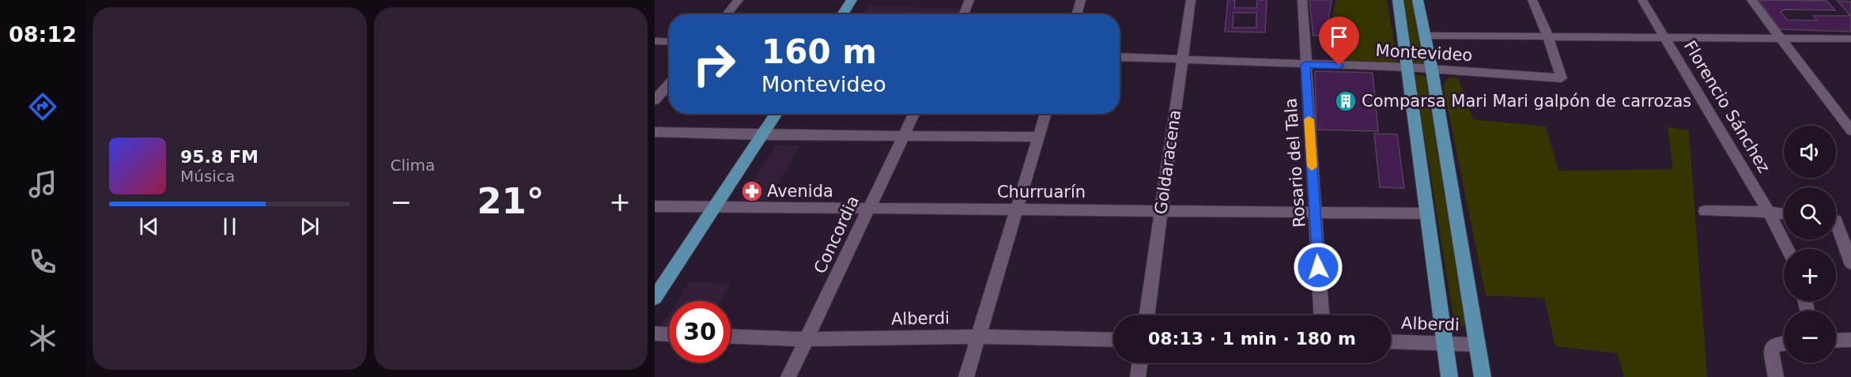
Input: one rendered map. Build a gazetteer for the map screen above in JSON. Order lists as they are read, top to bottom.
{
  "streets": {
    "street": [
      "Montevideo",
      "Florencio Sánchez",
      "Goldaracena",
      "Rosario del Tala",
      "Churruarín",
      "Concordia",
      "Alberdi"
    ]
  },
  "crossings": [
    ["Montevideo", "Florencio Sánchez"],
    ["Montevideo", "Goldaracena"],
    ["Montevideo", "Rosario del Tala"],
    ["Goldaracena", "Churruarín"],
    ["Rosario del Tala", "Churruarín"],
    ["Churruarín", "Concordia"],
    ["Concordia", "Alberdi"]
  ],
  "places": {
    "building": ["Comparsa Mari Mari galpón de carrozas"],
    "pharmacy": ["Avenida"]
  },
  "page": {
    "tabs": "08:12",
    "tile": "Clima",
    "turn": ["160 m", "Montevideo"],
    "map_buttons": ["+", "−"],
    "song": ["95.8 FM", "Música"],
    "heat": ["−", "21°", "+"],
    "limit": "30",
    "trip": "08:13 · 1 min · 180 m"
  }
}
